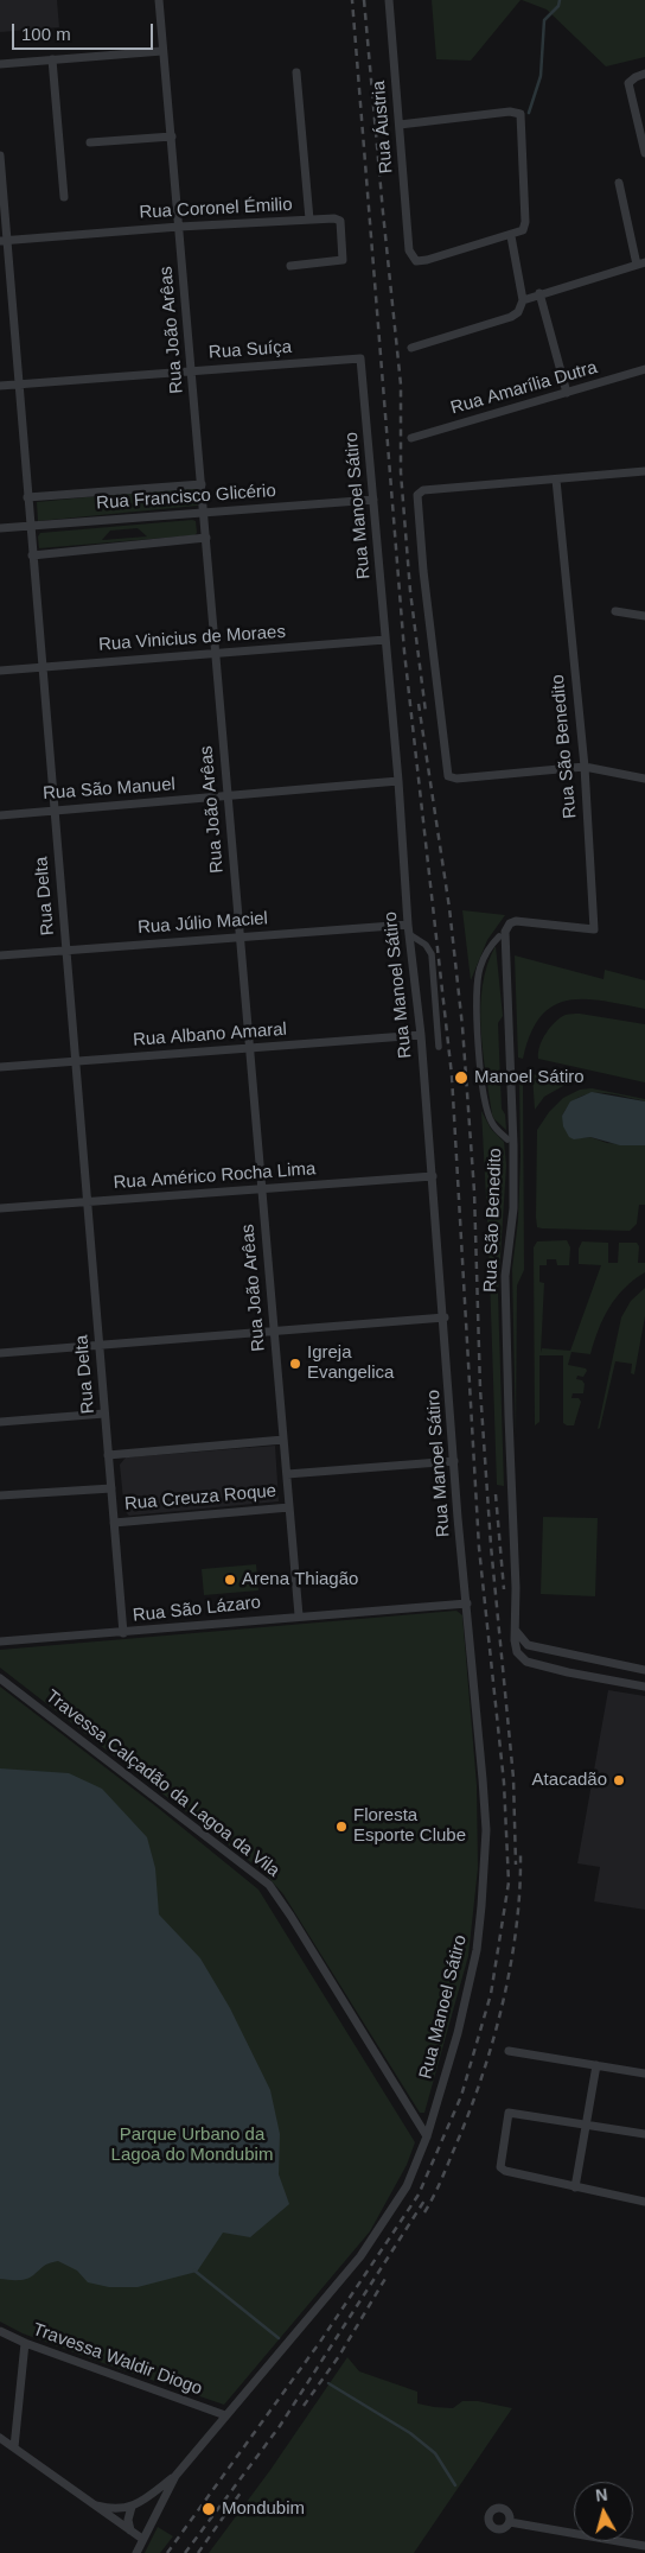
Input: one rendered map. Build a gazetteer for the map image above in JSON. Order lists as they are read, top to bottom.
{
  "streets": {
    "street": [
      "Rua Áustria",
      "Rua Coronel Émilio",
      "Rua João Arêas",
      "Rua Suíça",
      "Rua Amarília Dutra",
      "Rua Francisco Glicério",
      "Rua Manoel Sátiro",
      "Rua Vinicius de Moraes",
      "Rua São Benedito",
      "Rua São Manuel",
      "Rua Delta",
      "Rua Júlio Maciel",
      "Rua Albano Amaral",
      "Rua Américo Rocha Lima",
      "Rua Creuza Roque",
      "Rua São Lázaro",
      "Travessa Calçadão da Lagoa da Vila",
      "Travessa Waldir Diogo"
    ]
  },
  "crossings": [
    ["Rua Coronel Émilio", "Rua João Arêas"],
    ["Rua Coronel Émilio", "Rua Delta"],
    ["Rua João Arêas", "Rua Suíça"],
    ["Rua João Arêas", "Rua Francisco Glicério"],
    ["Rua João Arêas", "Rua Vinicius de Moraes"],
    ["Rua João Arêas", "Rua São Manuel"],
    ["Rua João Arêas", "Rua Júlio Maciel"],
    ["Rua João Arêas", "Rua Albano Amaral"],
    ["Rua João Arêas", "Rua Américo Rocha Lima"],
    ["Rua João Arêas", "Rua Creuza Roque"],
    ["Rua João Arêas", "Rua São Lázaro"],
    ["Rua Suíça", "Rua Manoel Sátiro"],
    ["Rua Suíça", "Rua Delta"],
    ["Rua Francisco Glicério", "Rua Manoel Sátiro"],
    ["Rua Francisco Glicério", "Rua Delta"],
    ["Rua Manoel Sátiro", "Rua Vinicius de Moraes"],
    ["Rua Manoel Sátiro", "Rua São Manuel"],
    ["Rua Manoel Sátiro", "Rua Júlio Maciel"],
    ["Rua Manoel Sátiro", "Rua Albano Amaral"],
    ["Rua Manoel Sátiro", "Rua Américo Rocha Lima"],
    ["Rua Manoel Sátiro", "Rua Creuza Roque"],
    ["Rua Manoel Sátiro", "Rua São Lázaro"],
    ["Rua Manoel Sátiro", "Travessa Calçadão da Lagoa da Vila"],
    ["Rua Manoel Sátiro", "Travessa Waldir Diogo"],
    ["Rua Vinicius de Moraes", "Rua Delta"],
    ["Rua São Manuel", "Rua Delta"],
    ["Rua Delta", "Rua Júlio Maciel"],
    ["Rua Delta", "Rua Albano Amaral"],
    ["Rua Delta", "Rua Américo Rocha Lima"],
    ["Rua Delta", "Rua Creuza Roque"],
    ["Rua Delta", "Rua São Lázaro"]
  ],
  "parks": ["Parque Urbano da Lagoa do Mondubim"],
  "places": [
    "Manoel Sátiro",
    "Igreja Evangelica",
    "Arena Thiagão",
    "Atacadão",
    "Floresta Esporte Clube",
    "Mondubim"
  ],
  "scale_bar": "100 m",
  "north": "top"
}
